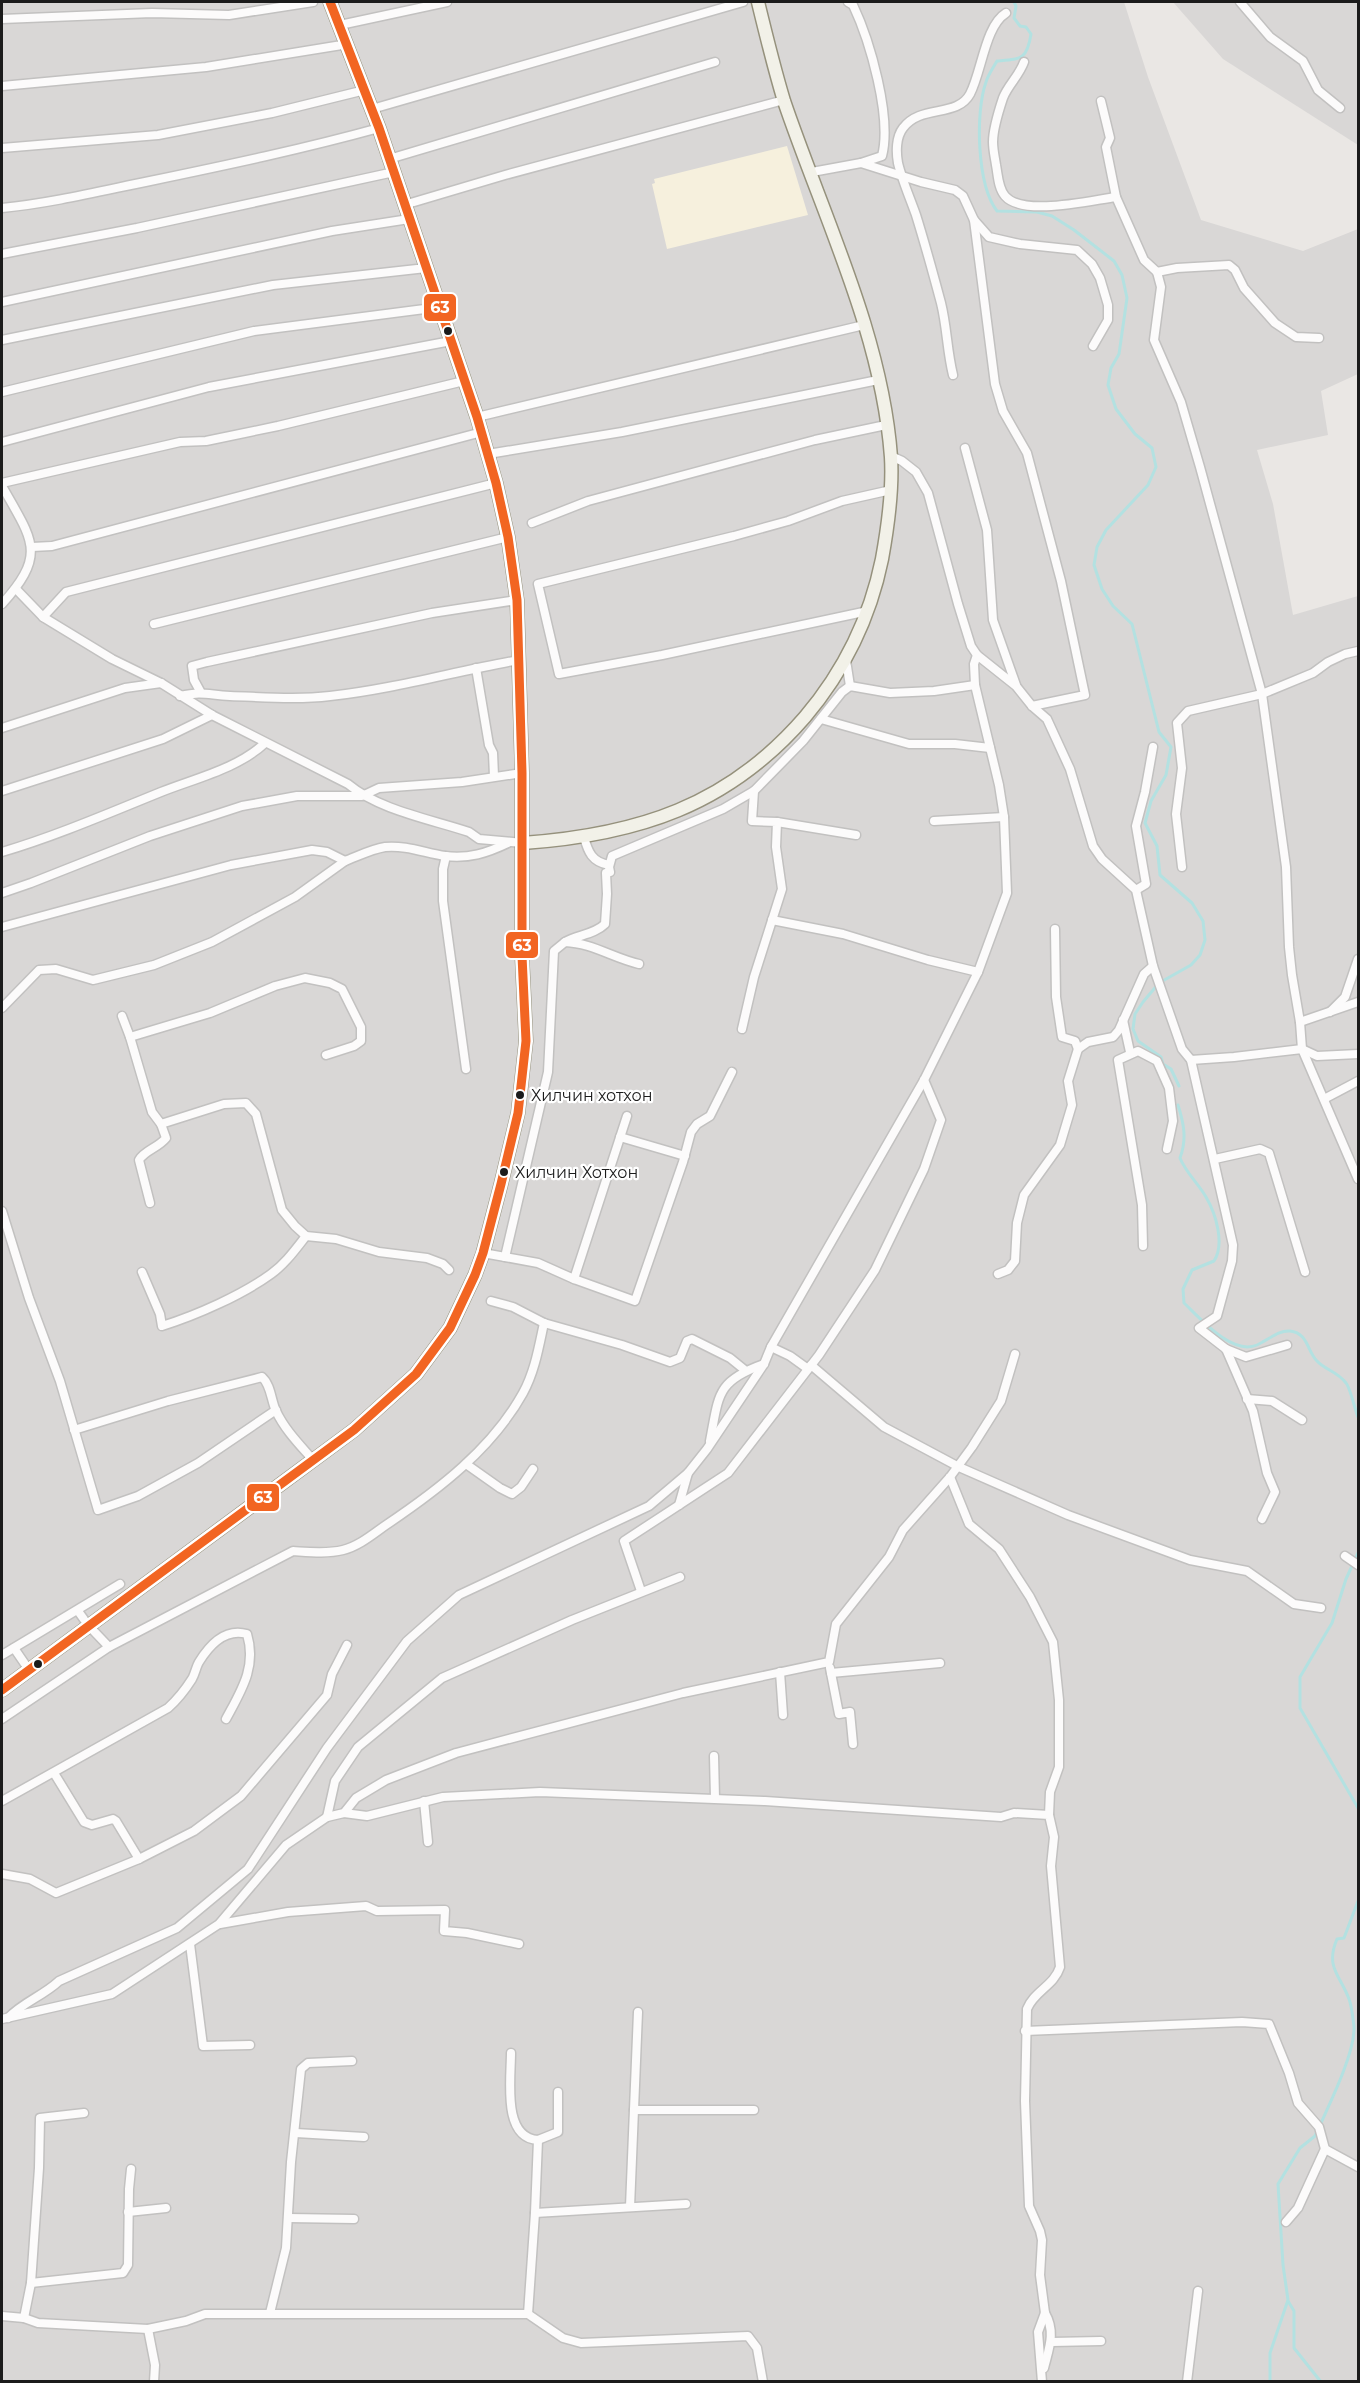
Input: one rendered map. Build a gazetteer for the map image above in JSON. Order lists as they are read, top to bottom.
{
  "places": ["Хилчин хотхон", "Хилчин Хотхон"],
  "lines": ["transit line 63"]
}
